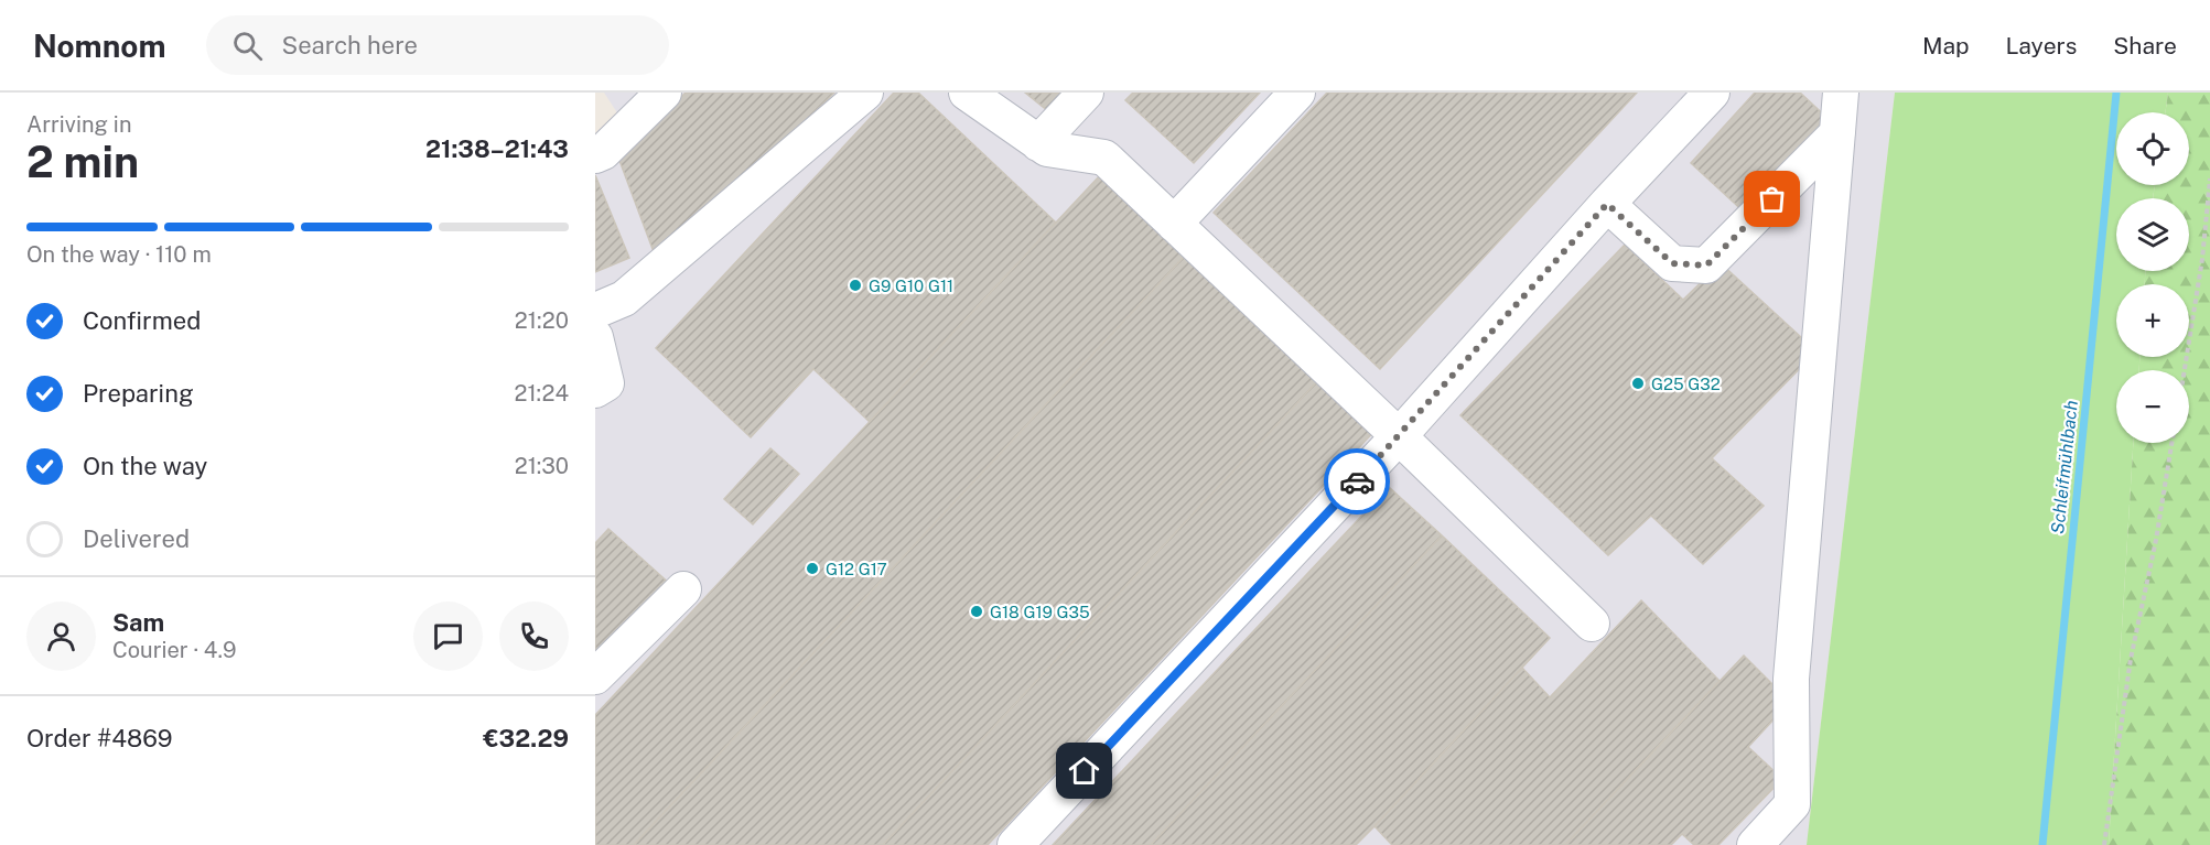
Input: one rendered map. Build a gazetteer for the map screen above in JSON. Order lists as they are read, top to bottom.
{
  "water": ["Schleifmühlbach"],
  "places": [
    "G9 G10 G11",
    "G25 G32",
    "G12 G17",
    "G18 G19 G35"
  ],
  "page": {
    "header": "Nomnom",
    "search": "Search here",
    "nav": ["Map", "Layers", "Share"],
    "heading": ["2 min", "Arriving in", "21:38–21:43"],
    "panel": [
      "Sam",
      "Courier · 4.9",
      "Order #4869",
      "€32.29"
    ],
    "map_buttons": ["+", "−"],
    "bar": "On the way · 110 m",
    "list": [
      ["Confirmed", "21:20"],
      ["Preparing", "21:24"],
      ["On the way", "21:30"],
      "Delivered"
    ]
  }
}
